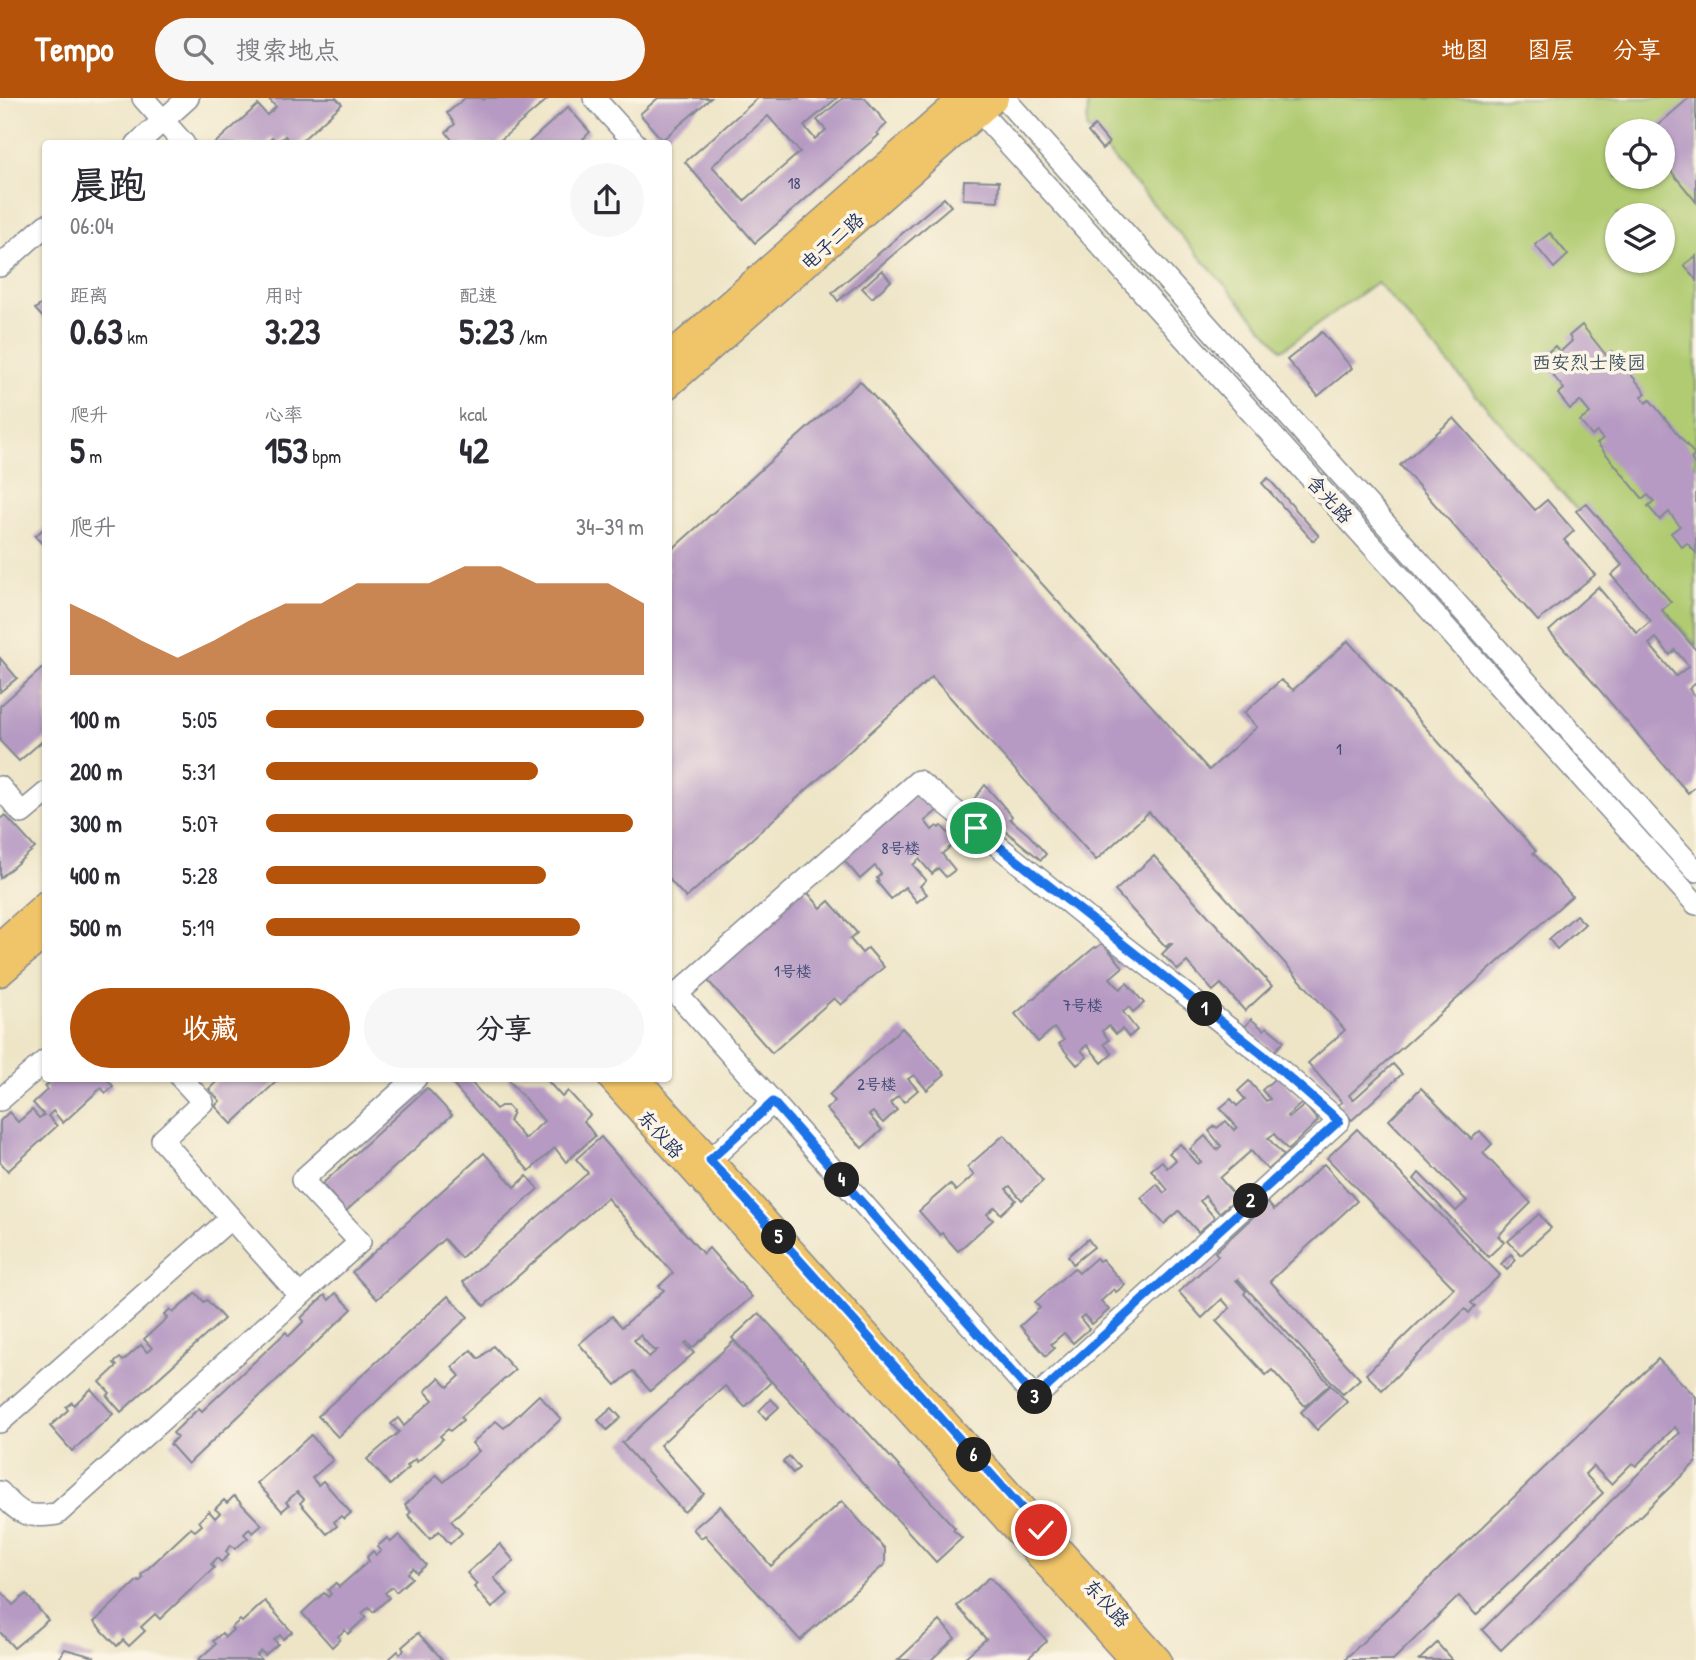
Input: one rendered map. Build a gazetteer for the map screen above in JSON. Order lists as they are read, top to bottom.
{
  "streets": {
    "main road": ["电子二路", "东仪路"],
    "street": ["含光路"]
  },
  "crossings": [
    ["电子二路", "含光路"]
  ],
  "parks": ["西安烈士陵园"],
  "house_numbers": [
    "18",
    "1",
    "8号楼",
    "1号楼",
    "7号楼",
    "2号楼"
  ],
  "page": {
    "header": "Tempo",
    "search": "搜索地点",
    "nav": ["地图", "图层", "分享"],
    "heading": ["晨跑", "06:04"],
    "stats": [
      ["距离", "0.63 km"],
      ["用时", "3:23"],
      ["配速", "5:23 /km"],
      ["爬升", "5 m"],
      ["心率", "153 bpm"],
      ["kcal", "42"]
    ],
    "chart": ["爬升", "34–39 m"],
    "list": [
      {
        "name": "100 m",
        "note": "5:05"
      },
      {
        "name": "200 m",
        "note": "5:31"
      },
      {
        "name": "300 m",
        "note": "5:07"
      },
      {
        "name": "400 m",
        "note": "5:28"
      },
      {
        "name": "500 m",
        "note": "5:19"
      }
    ],
    "buttons": ["收藏", "分享"],
    "pins": [
      "1",
      "4",
      "2",
      "5",
      "3",
      "6"
    ]
  }
}
